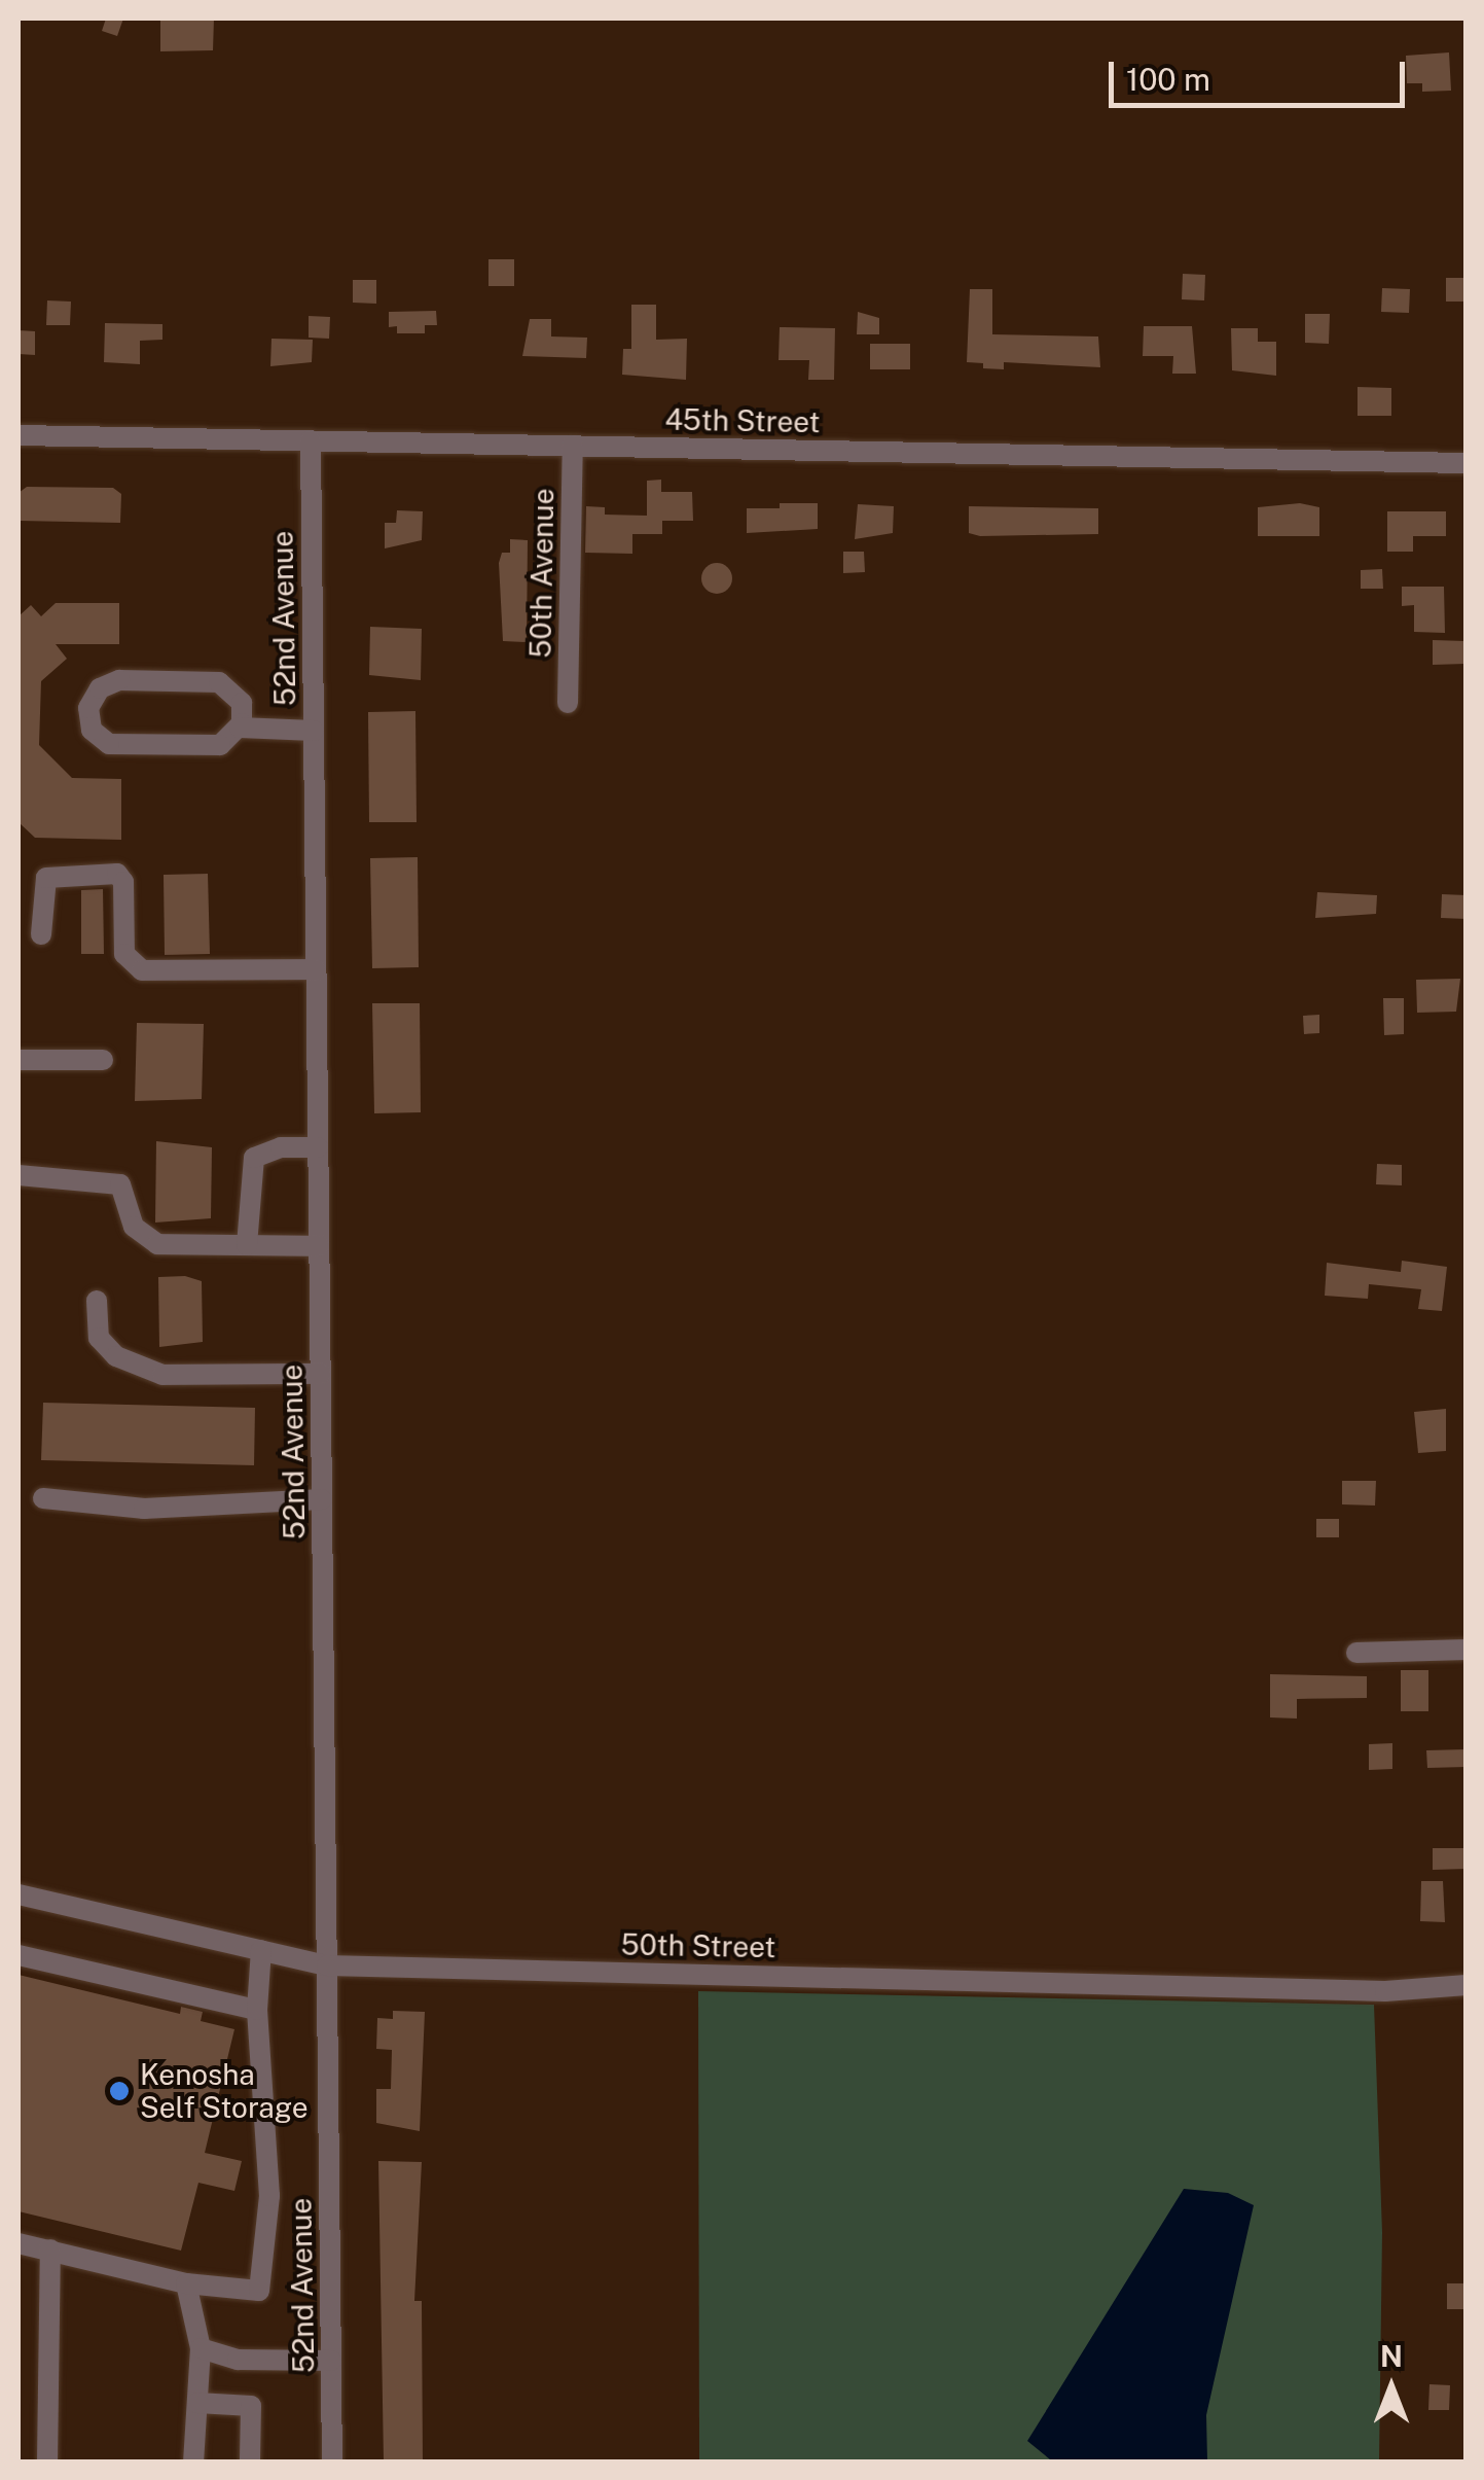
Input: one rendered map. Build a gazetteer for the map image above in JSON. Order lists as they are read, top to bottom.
{
  "streets": {
    "street": [
      "45th Street",
      "50th Avenue",
      "52nd Avenue",
      "50th Street"
    ]
  },
  "crossings": [
    ["45th Street", "50th Avenue"],
    ["45th Street", "52nd Avenue"],
    ["52nd Avenue", "50th Street"]
  ],
  "places": ["Kenosha Self Storage"],
  "scale_bar": "100 m",
  "north": "top"
}
